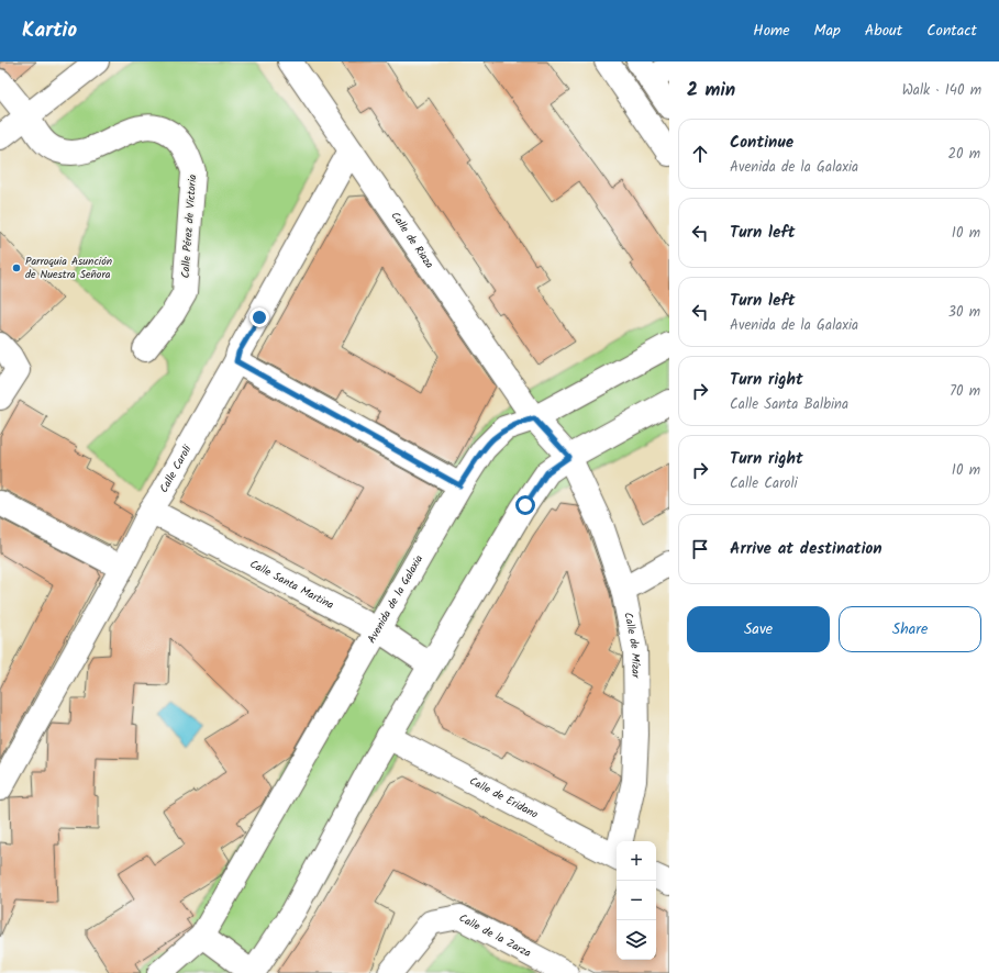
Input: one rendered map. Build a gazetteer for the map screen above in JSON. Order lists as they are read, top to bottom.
{
  "streets": {
    "street": [
      "Calle Pérez de Victoria",
      "Calle de Riaza",
      "Calle Caroli",
      "Calle Santa Martina",
      "Avenida de la Galaxia",
      "Calle de Mízar",
      "Calle de Eridano",
      "Calle de la Zarza"
    ]
  },
  "crossings": [
    ["Calle de Riaza", "Calle Caroli"],
    ["Calle de Riaza", "Avenida de la Galaxia"],
    ["Calle de Riaza", "Calle de Mízar"],
    ["Calle Caroli", "Calle Santa Martina"],
    ["Calle Santa Martina", "Avenida de la Galaxia"]
  ],
  "places": ["Parroquia Asunción de Nuestra Señora"],
  "page": {
    "header": "Kartio",
    "nav": [
      "Home",
      "Map",
      "About",
      "Contact"
    ],
    "heading": ["2 min", "Walk · 140 m"],
    "list": [
      ["Continue", "Avenida de la Galaxia", "20 m"],
      ["Turn left", "10 m"],
      ["Turn left", "Avenida de la Galaxia", "30 m"],
      ["Turn right", "Calle Santa Balbina", "70 m"],
      ["Turn right", "Calle Caroli", "10 m"],
      "Arrive at destination"
    ],
    "buttons": ["Save", "Share"],
    "map_buttons": ["+", "−"]
  }
}
